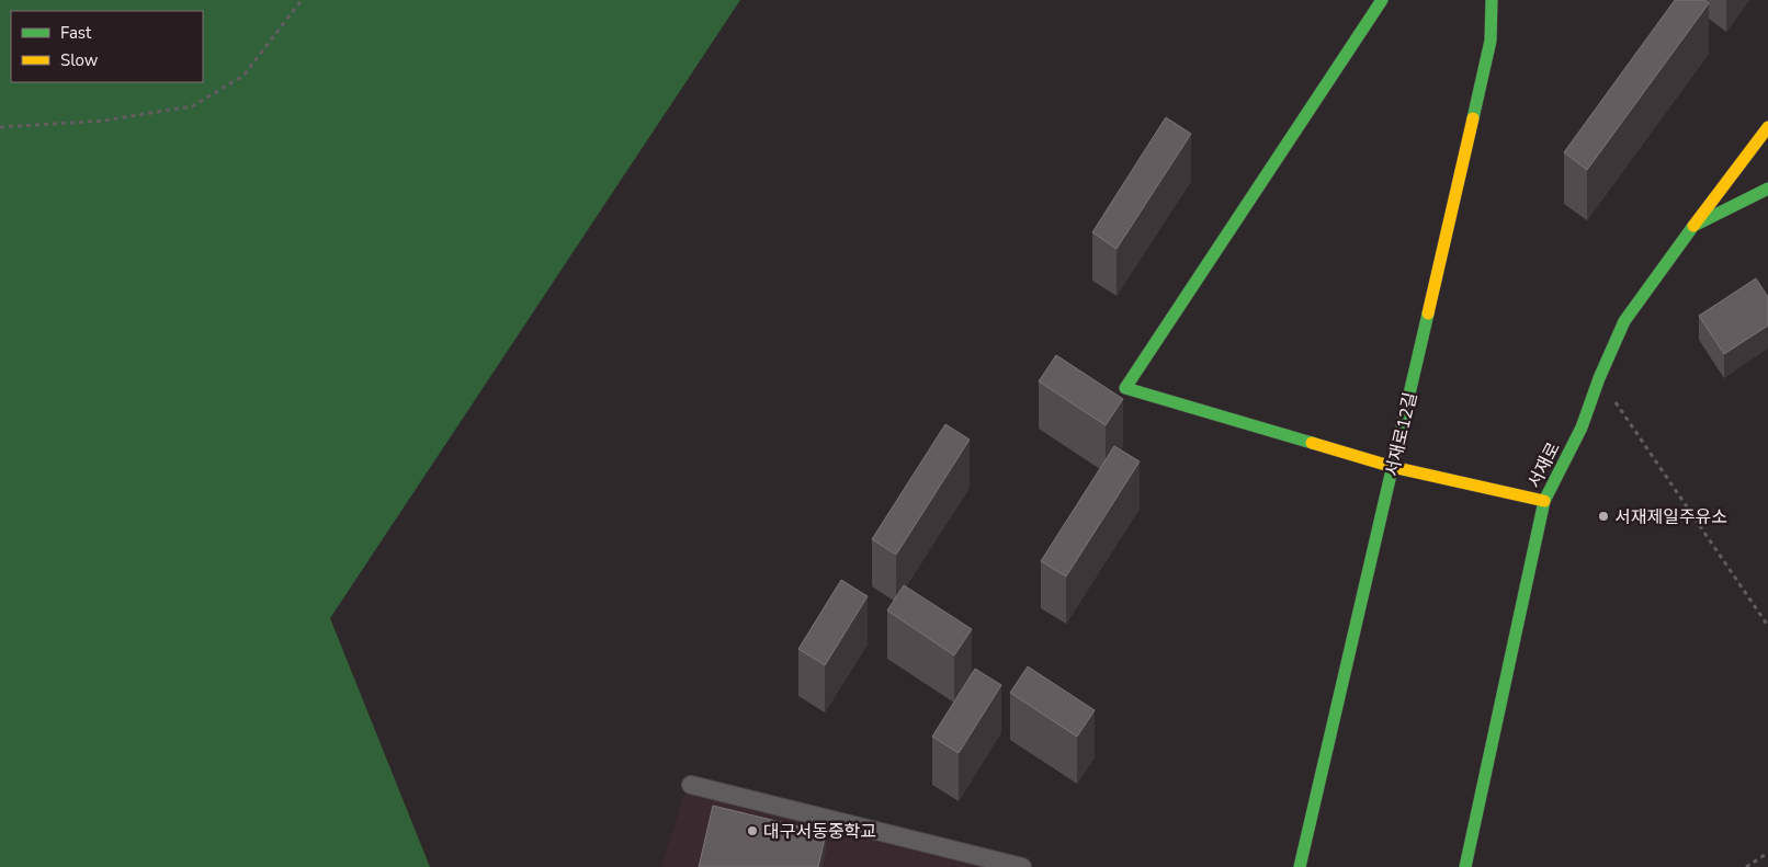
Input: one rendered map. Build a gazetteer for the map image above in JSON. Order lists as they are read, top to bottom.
{
  "streets": {
    "street": ["서재로12길", "서재로"]
  },
  "places": ["서재제일주유소", "대구서동중학교"],
  "legend": ["Fast", "Slow"]
}
